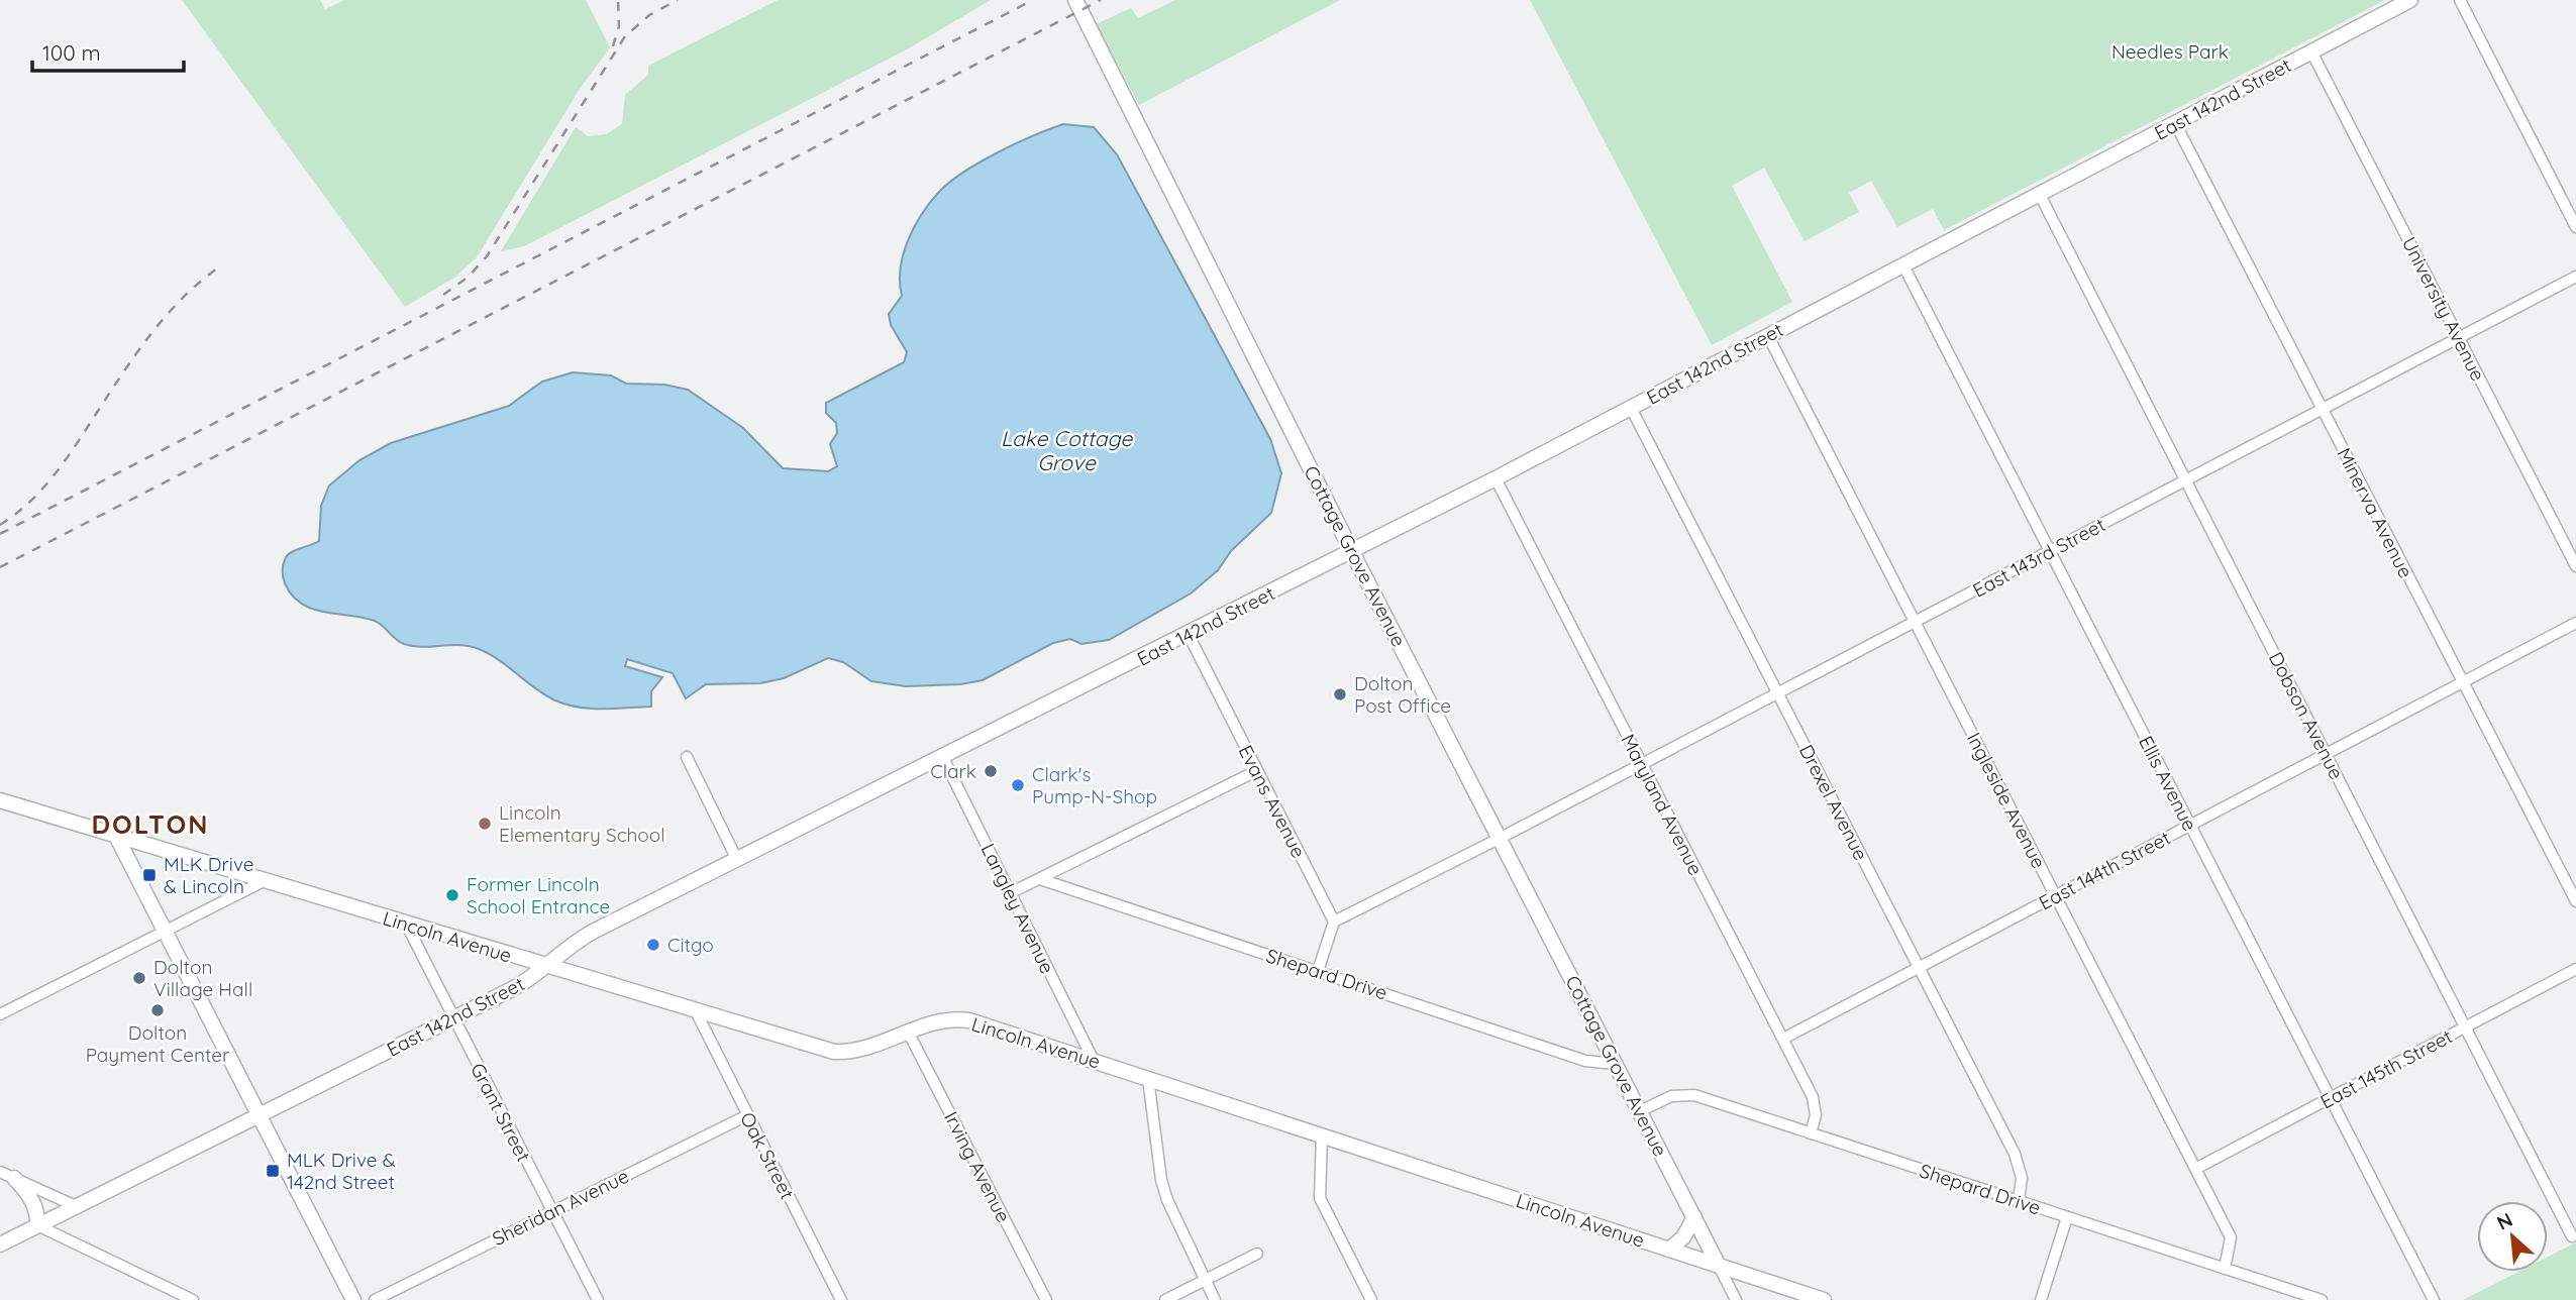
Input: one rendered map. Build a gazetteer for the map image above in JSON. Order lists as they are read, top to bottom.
{
  "streets": {
    "street": [
      "East 142nd Street",
      "University Avenue",
      "Minerva Avenue",
      "Cottage Grove Avenue",
      "East 143rd Street",
      "Dobson Avenue",
      "Ellis Avenue",
      "Ingleside Avenue",
      "Evans Avenue",
      "Drexel Avenue",
      "Maryland Avenue",
      "East 144th Street",
      "Langley Avenue",
      "Lincoln Avenue",
      "Shepard Drive",
      "East 145th Street",
      "Grant Street",
      "Oak Street",
      "Irving Avenue",
      "Sheridan Avenue"
    ]
  },
  "crossings": [
    ["East 142nd Street", "University Avenue"],
    ["East 142nd Street", "Minerva Avenue"],
    ["East 142nd Street", "Cottage Grove Avenue"],
    ["East 142nd Street", "Dobson Avenue"],
    ["East 142nd Street", "Ellis Avenue"],
    ["East 142nd Street", "Ingleside Avenue"],
    ["East 142nd Street", "Evans Avenue"],
    ["East 142nd Street", "Drexel Avenue"],
    ["East 142nd Street", "Maryland Avenue"],
    ["East 142nd Street", "Langley Avenue"],
    ["East 142nd Street", "Lincoln Avenue"],
    ["East 142nd Street", "Grant Street"],
    ["University Avenue", "East 143rd Street"],
    ["Minerva Avenue", "East 143rd Street"],
    ["Minerva Avenue", "East 144th Street"],
    ["Cottage Grove Avenue", "East 143rd Street"],
    ["Cottage Grove Avenue", "Lincoln Avenue"],
    ["Cottage Grove Avenue", "Shepard Drive"],
    ["East 143rd Street", "Dobson Avenue"],
    ["East 143rd Street", "Ellis Avenue"],
    ["East 143rd Street", "Ingleside Avenue"],
    ["East 143rd Street", "Evans Avenue"],
    ["East 143rd Street", "Drexel Avenue"],
    ["East 143rd Street", "Maryland Avenue"],
    ["Dobson Avenue", "East 144th Street"],
    ["Dobson Avenue", "East 145th Street"],
    ["Ellis Avenue", "East 144th Street"],
    ["Ellis Avenue", "East 145th Street"],
    ["Ingleside Avenue", "East 144th Street"],
    ["Ingleside Avenue", "Shepard Drive"],
    ["Ingleside Avenue", "East 145th Street"],
    ["Drexel Avenue", "East 144th Street"],
    ["Drexel Avenue", "Shepard Drive"],
    ["Maryland Avenue", "East 144th Street"],
    ["Maryland Avenue", "Shepard Drive"],
    ["Langley Avenue", "Lincoln Avenue"],
    ["Lincoln Avenue", "Grant Street"],
    ["Lincoln Avenue", "Oak Street"],
    ["Lincoln Avenue", "Irving Avenue"],
    ["Grant Street", "Sheridan Avenue"],
    ["Oak Street", "Sheridan Avenue"]
  ],
  "districts": ["DOLTON"],
  "water": ["Lake Cottage Grove"],
  "parks": ["Needles Park"],
  "places": {
    "other": [
      "Dolton Post Office",
      "Clark",
      "Clark's Pump-N-Shop",
      "Lincoln Elementary School",
      "Former Lincoln School Entrance",
      "Citgo",
      "Dolton Village Hall",
      "Dolton Payment Center"
    ],
    "transit": ["MLK Drive & Lincoln", "MLK Drive & 142nd Street"]
  },
  "scale_bar": "100 m",
  "north": "top left"
}
